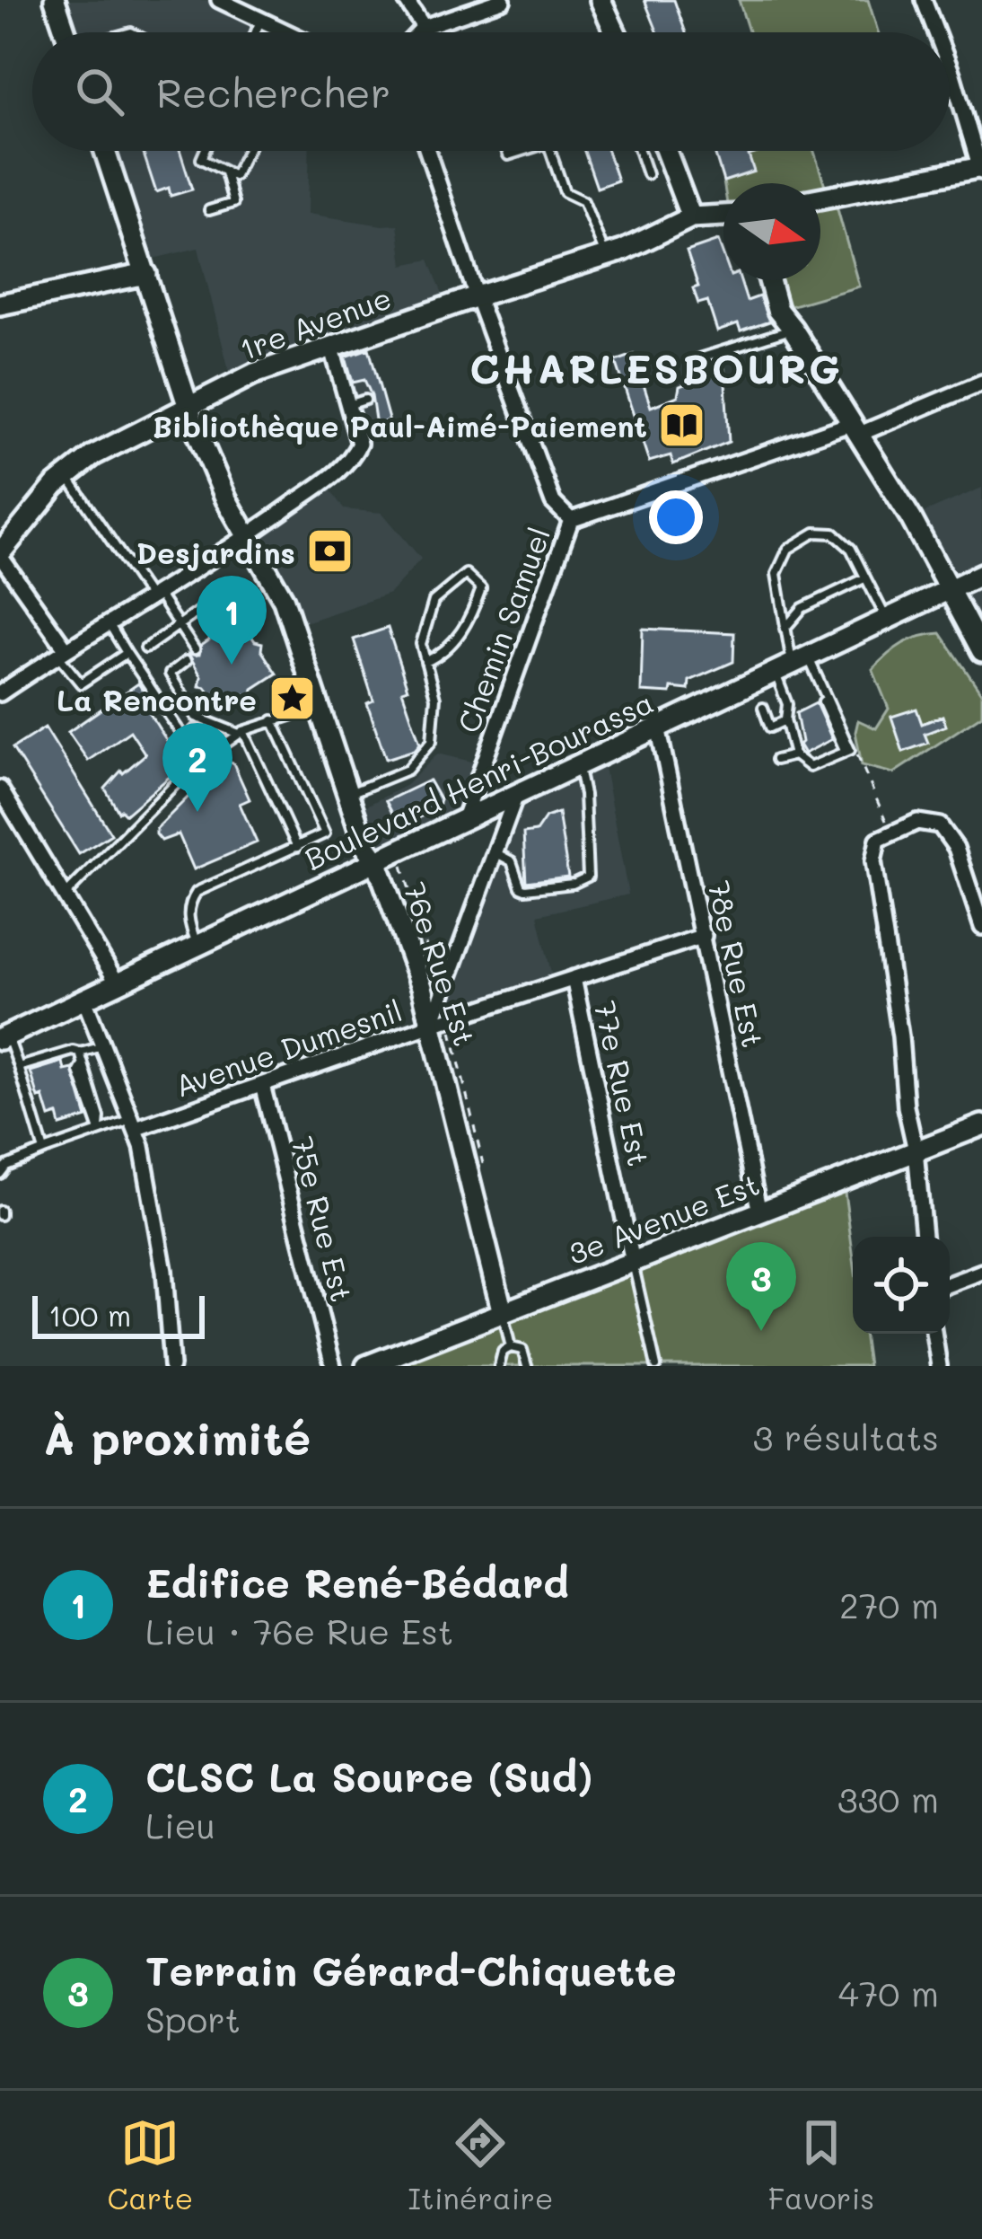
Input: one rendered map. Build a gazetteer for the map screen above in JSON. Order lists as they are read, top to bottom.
{
  "streets": {
    "street": [
      "1re Avenue",
      "Chemin Samuel",
      "Boulevard Henri-Bourassa",
      "76e Rue Est",
      "78e Rue Est",
      "Avenue Dumesnil",
      "77e Rue Est",
      "3e Avenue Est",
      "75e Rue Est"
    ]
  },
  "crossings": [
    ["1re Avenue", "76e Rue Est"],
    ["Chemin Samuel", "Boulevard Henri-Bourassa"],
    ["Boulevard Henri-Bourassa", "76e Rue Est"],
    ["Boulevard Henri-Bourassa", "78e Rue Est"],
    ["76e Rue Est", "Avenue Dumesnil"],
    ["76e Rue Est", "3e Avenue Est"],
    ["78e Rue Est", "Avenue Dumesnil"],
    ["78e Rue Est", "3e Avenue Est"],
    ["Avenue Dumesnil", "77e Rue Est"],
    ["Avenue Dumesnil", "75e Rue Est"],
    ["77e Rue Est", "3e Avenue Est"]
  ],
  "districts": ["CHARLESBOURG"],
  "places": {
    "library": ["Bibliothèque Paul-Aimé-Paiement"],
    "bank": ["Desjardins"],
    "place": ["La Rencontre"]
  },
  "scale_bar": "100 m",
  "north": "right",
  "page": {
    "search": "Rechercher",
    "pins": ["1", "2", "3"],
    "scale": "100 m",
    "heading": ["À proximité", "3 résultats"],
    "list": [
      {
        "mark": "1",
        "name": "Edifice René-Bédard",
        "note": "Lieu · 76e Rue Est",
        "value": "270 m"
      },
      {
        "mark": "2",
        "name": "CLSC La Source (Sud)",
        "note": "Lieu",
        "value": "330 m"
      },
      {
        "mark": "3",
        "name": "Terrain Gérard-Chiquette",
        "note": "Sport",
        "value": "470 m"
      }
    ],
    "nav": ["Carte", "Itinéraire", "Favoris"]
  }
}
